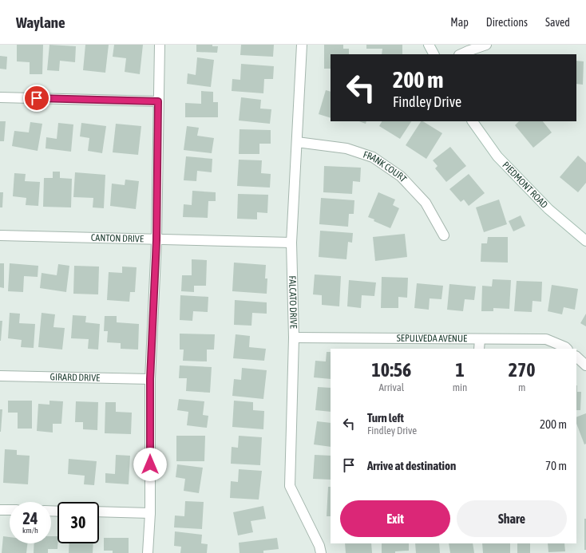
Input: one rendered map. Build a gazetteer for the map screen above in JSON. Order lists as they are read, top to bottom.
{
  "streets": {
    "street": [
      "FRANK COURT",
      "PIEDMONT ROAD",
      "CANTON DRIVE",
      "FALCATO DRIVE",
      "SEPULVEDA AVENUE",
      "GIRARD DRIVE"
    ]
  },
  "crossings": [
    ["FRANK COURT", "FALCATO DRIVE"],
    ["CANTON DRIVE", "FALCATO DRIVE"],
    ["FALCATO DRIVE", "SEPULVEDA AVENUE"]
  ],
  "page": {
    "header": "Waylane",
    "nav": ["Map", "Directions", "Saved"],
    "turn": ["200 m", "Findley Drive"],
    "eta": [
      "10:56",
      "Arrival",
      "1",
      "min",
      "270",
      "m"
    ],
    "list": [
      {
        "name": "Turn left",
        "note": "Findley Drive",
        "value": "200 m"
      },
      {
        "name": "Arrive at destination",
        "value": "70 m"
      }
    ],
    "buttons": ["Exit", "Share"],
    "speed": "24 km/h",
    "limit": "30"
  }
}
